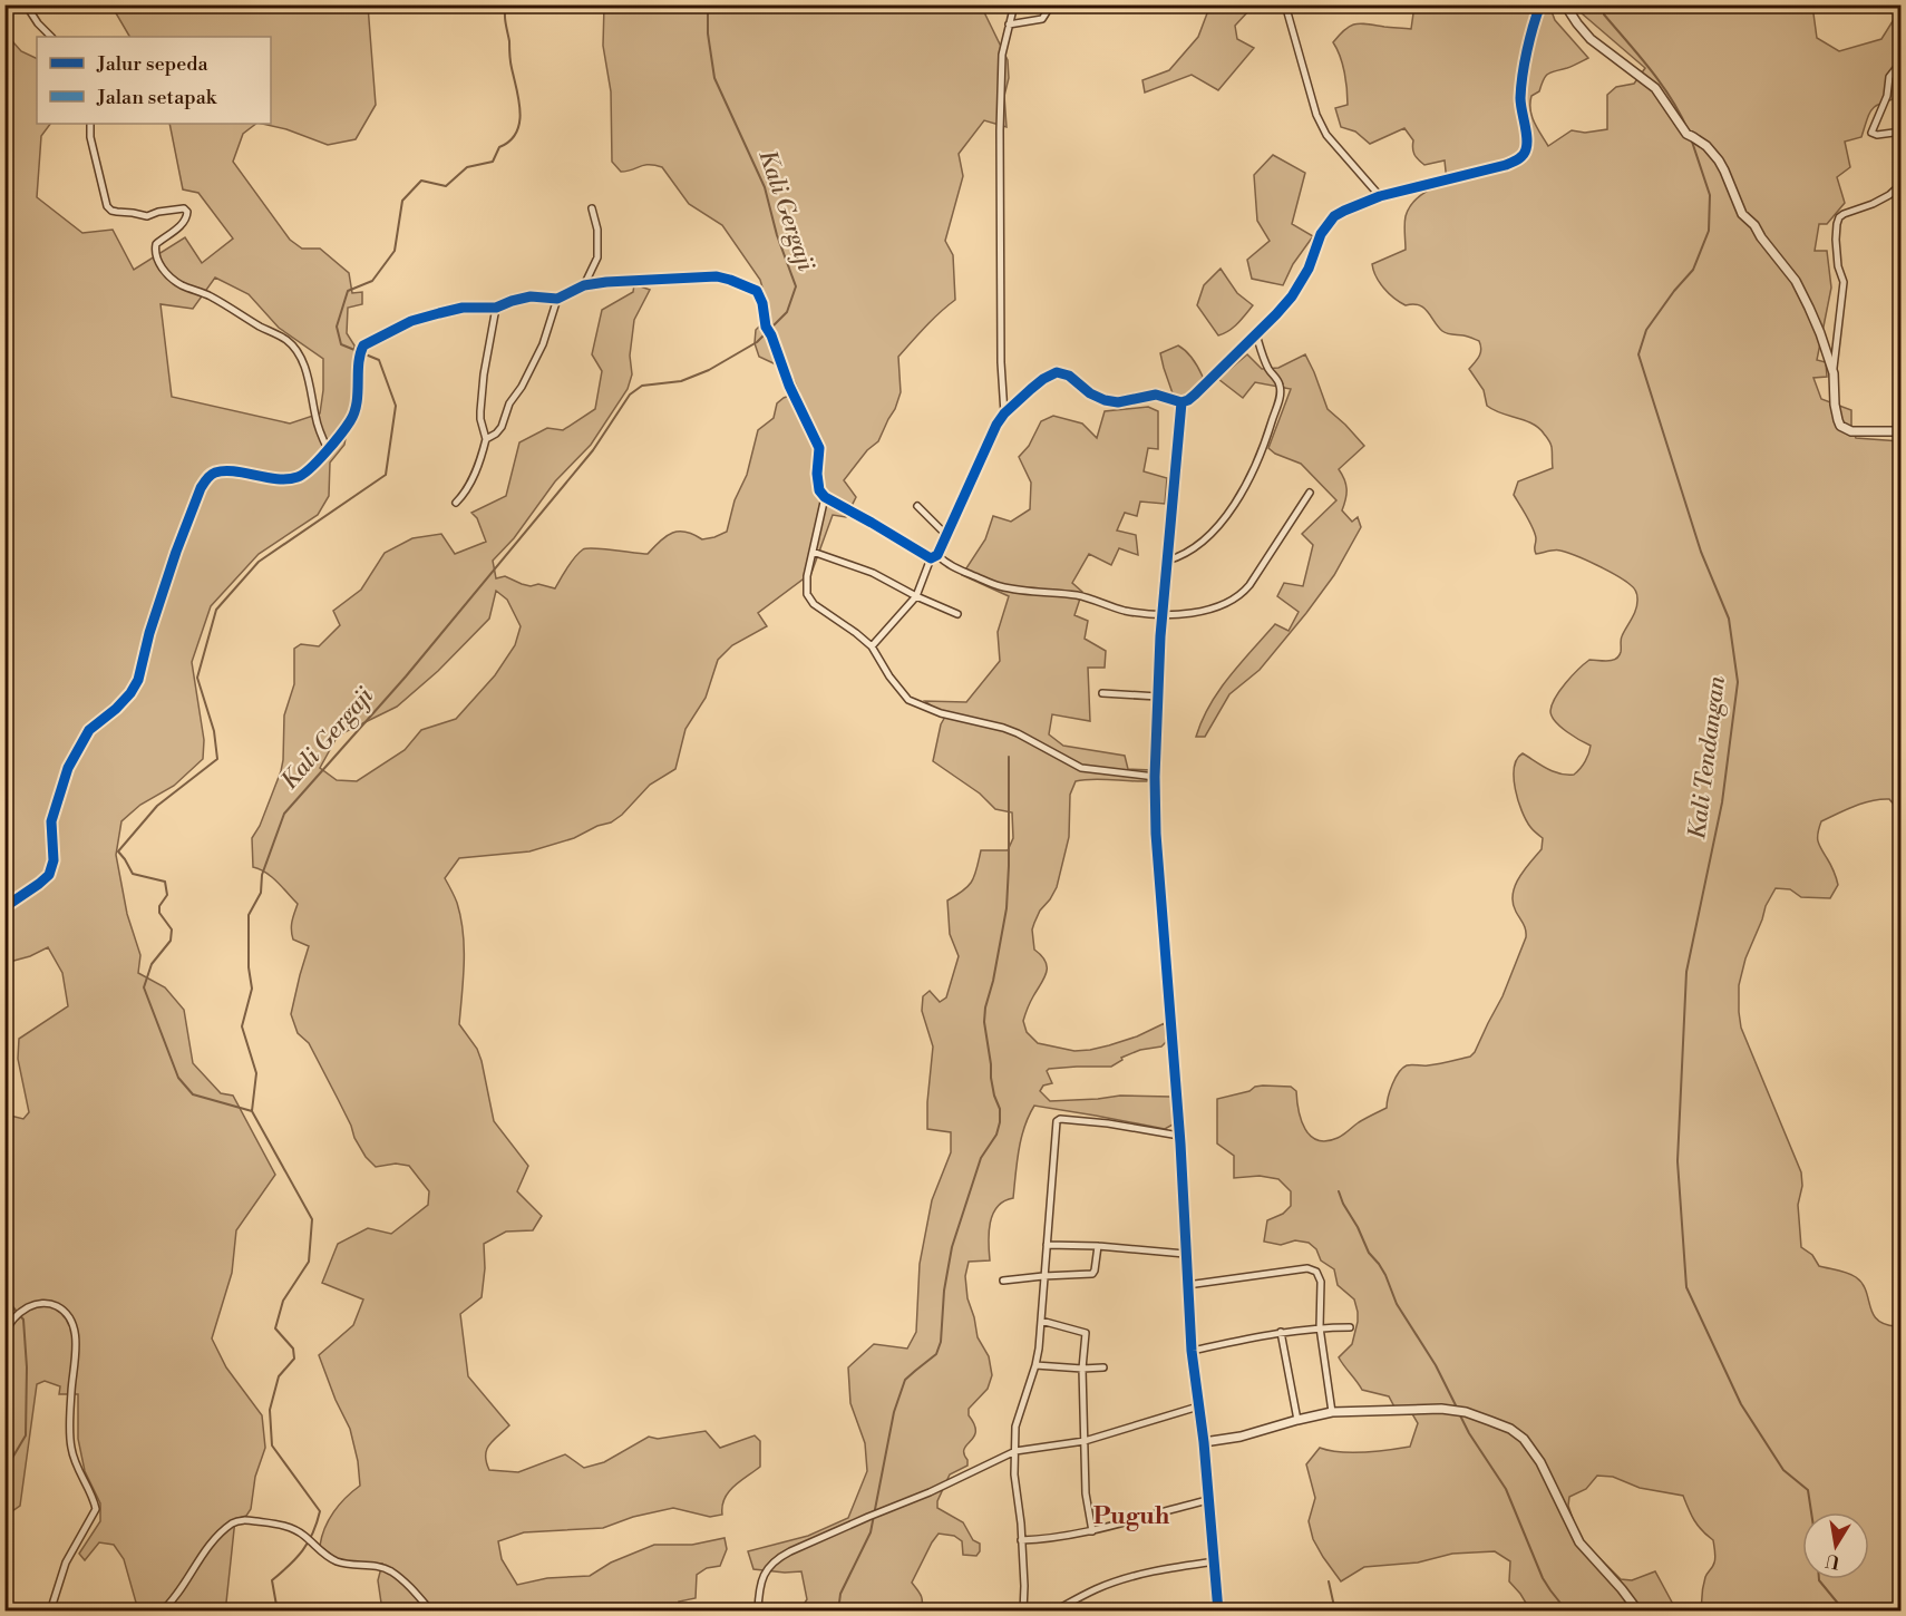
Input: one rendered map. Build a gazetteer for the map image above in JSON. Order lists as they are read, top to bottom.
{
  "districts": ["Puguh"],
  "water": ["Kali Gergaji", "Kali Tendangan"],
  "legend": ["Jalur sepeda", "Jalan setapak"],
  "north": "bottom"
}
